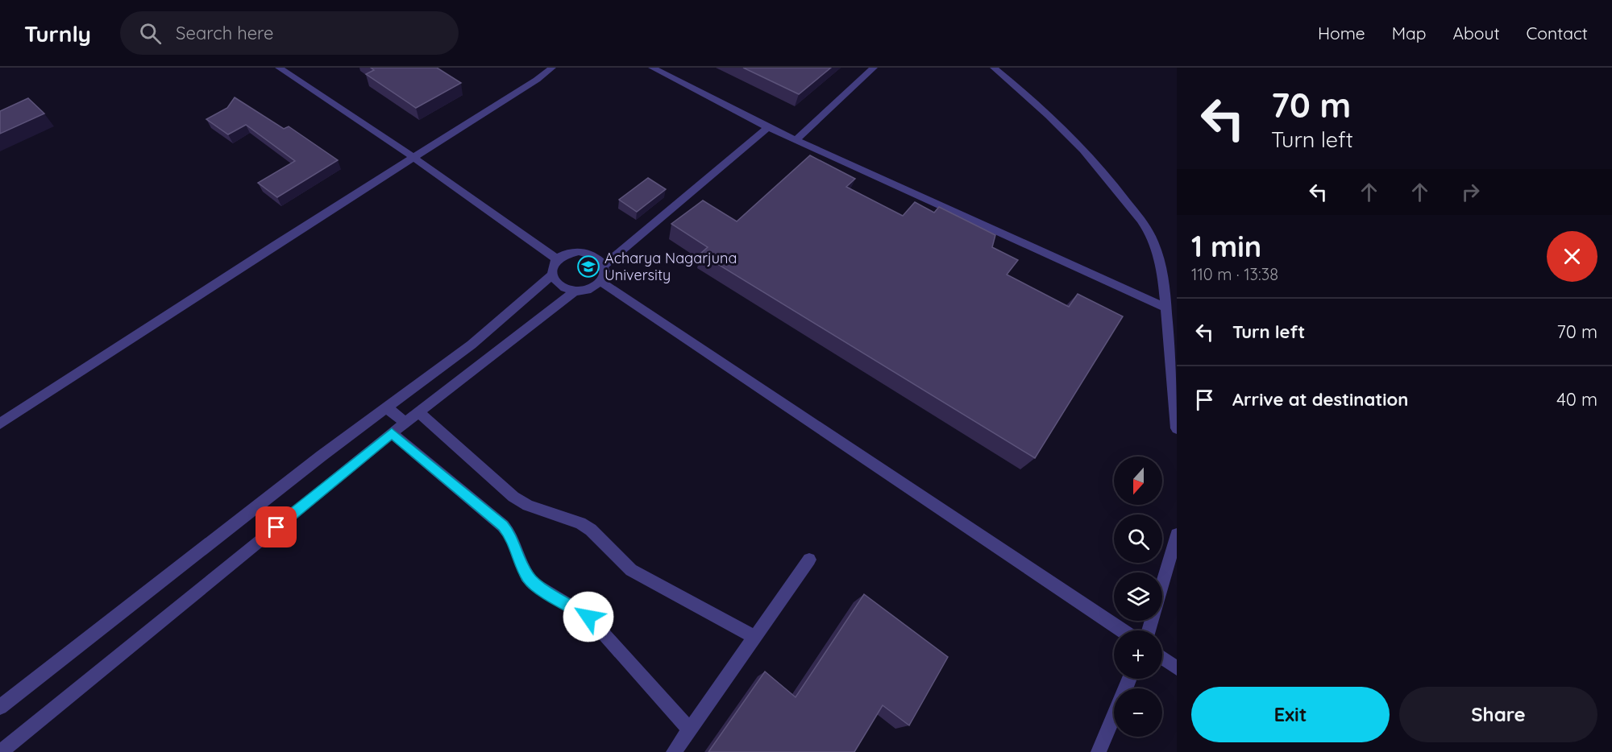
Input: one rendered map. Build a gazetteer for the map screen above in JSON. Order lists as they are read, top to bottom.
{
  "places": {
    "school or university": ["Acharya Nagarjuna University"]
  },
  "north": "bottom",
  "page": {
    "header": "Turnly",
    "search": "Search here",
    "nav": [
      "Home",
      "Map",
      "About",
      "Contact"
    ],
    "turn": ["70 m", "Turn left"],
    "heading": ["1 min", "110 m · 13:38"],
    "list": [
      {
        "name": "Turn left",
        "value": "70 m"
      },
      {
        "name": "Arrive at destination",
        "value": "40 m"
      }
    ],
    "map_buttons": ["+", "−"],
    "buttons": ["Exit", "Share"]
  }
}
